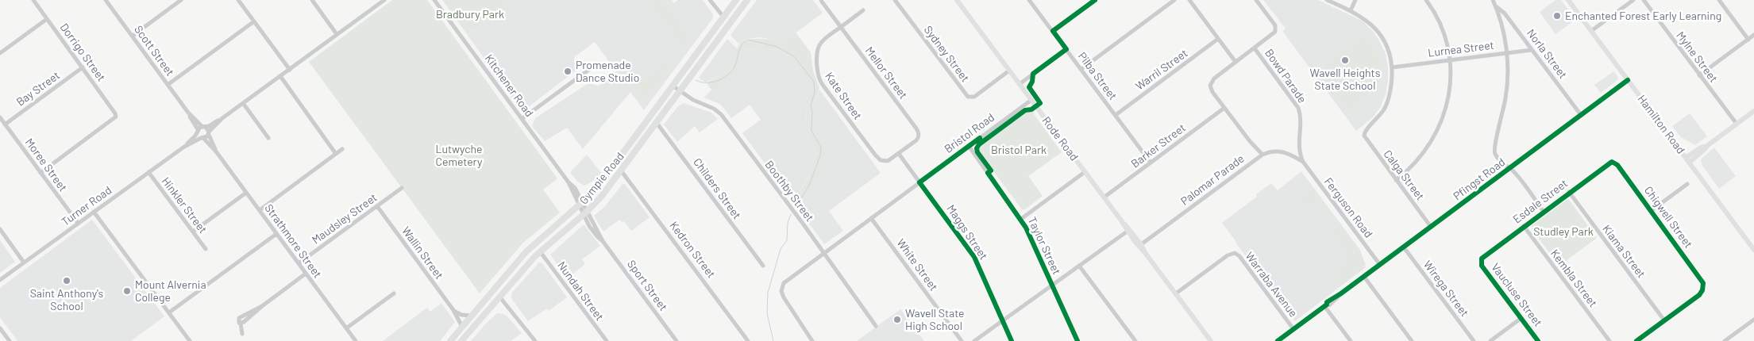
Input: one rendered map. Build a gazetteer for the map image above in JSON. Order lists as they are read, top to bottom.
{
  "streets": {
    "highway": ["Gympie Road"],
    "main road": ["Hamilton Road", "Rode Road"],
    "street": [
      "Lurnea Street",
      "Scott Street",
      "Dorrigo Street",
      "Sydney Street",
      "Norla Street",
      "Mylne Street",
      "Warril Street",
      "Mellor Street",
      "Pilba Street",
      "Bowd Parade",
      "Kitchener Road",
      "Bay Street",
      "Kate Street",
      "Bristol Road",
      "Barker Street",
      "Moree Street",
      "Calga Street",
      "Pfingst Road",
      "Palomar Parade",
      "Childers Street",
      "Boothby Street",
      "Esdale Street",
      "Hinkler Street",
      "Turner Road",
      "Ferguson Road",
      "Chigwell Street",
      "Maudsley Street",
      "Maggs Street",
      "Strathmore Street",
      "Taylor Street",
      "Kedron Street",
      "Kiama Street",
      "Wallin Street",
      "White Street",
      "Kembla Street",
      "Warraba Avenue",
      "Sport Street",
      "Wirega Street",
      "Nundah Street",
      "Vaucluse Street"
    ]
  },
  "crossings": [
    ["Lurnea Street", "Norla Street"],
    ["Lurnea Street", "Calga Street"],
    ["Scott Street", "Turner Road"],
    ["Dorrigo Street", "Bay Street"],
    ["Dorrigo Street", "Moree Street"],
    ["Sydney Street", "Rode Road"],
    ["Norla Street", "Pfingst Road"],
    ["Warril Street", "Pilba Street"],
    ["Mellor Street", "Kate Street"],
    ["Mellor Street", "Maggs Street"],
    ["Pilba Street", "Barker Street"],
    ["Bowd Parade", "Palomar Parade"],
    ["Bowd Parade", "Ferguson Road"],
    ["Kitchener Road", "Gympie Road"],
    ["Kitchener Road", "Sport Street"],
    ["Bay Street", "Moree Street"],
    ["Kate Street", "Maggs Street"],
    ["Hamilton Road", "Pfingst Road"],
    ["Bristol Road", "Rode Road"],
    ["Bristol Road", "Boothby Street"],
    ["Bristol Road", "Maggs Street"],
    ["Bristol Road", "Taylor Street"],
    ["Bristol Road", "White Street"],
    ["Rode Road", "Barker Street"],
    ["Rode Road", "Palomar Parade"],
    ["Rode Road", "Warraba Avenue"],
    ["Moree Street", "Turner Road"],
    ["Calga Street", "Pfingst Road"],
    ["Gympie Road", "Childers Street"],
    ["Gympie Road", "Boothby Street"],
    ["Gympie Road", "Kedron Street"],
    ["Gympie Road", "Wallin Street"],
    ["Gympie Road", "Sport Street"],
    ["Gympie Road", "Nundah Street"],
    ["Pfingst Road", "Ferguson Road"],
    ["Pfingst Road", "Warraba Avenue"],
    ["Pfingst Road", "Wirega Street"],
    ["Palomar Parade", "Ferguson Road"],
    ["Esdale Street", "Chigwell Street"],
    ["Esdale Street", "Kiama Street"],
    ["Esdale Street", "Kembla Street"],
    ["Esdale Street", "Vaucluse Street"],
    ["Hinkler Street", "Turner Road"],
    ["Turner Road", "Strathmore Street"],
    ["Chigwell Street", "Kiama Street"],
    ["Maudsley Street", "Strathmore Street"],
    ["Maudsley Street", "Wallin Street"]
  ],
  "parks": [
    "Bradbury Park",
    "Lutwyche Cemetery",
    "Bristol Park",
    "Studley Park"
  ],
  "places": [
    "Enchanted Forest Early Learning",
    "Wavell Heights State School",
    "Promenade Dance Studio",
    "Saint Anthony's School",
    "Mount Alvernia College",
    "Wavell State High School"
  ]
}
